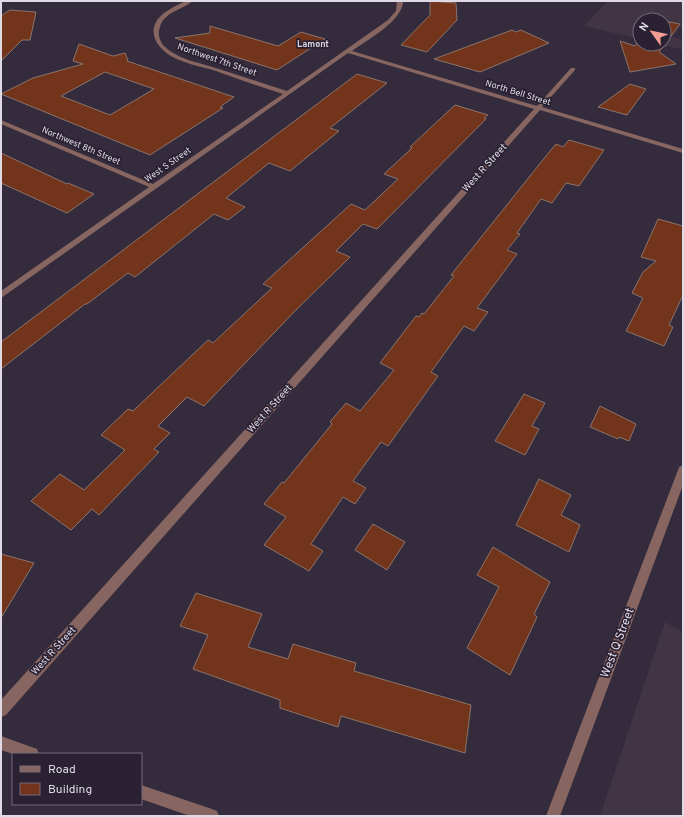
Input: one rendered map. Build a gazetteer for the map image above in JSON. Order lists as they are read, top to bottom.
{
  "streets": {
    "street": [
      "Northwest 7th Street",
      "North Bell Street",
      "Northwest 8th Street",
      "West S Street",
      "West R Street",
      "West Q Street"
    ]
  },
  "crossings": [
    ["Northwest 7th Street", "West S Street"],
    ["North Bell Street", "West S Street"],
    ["North Bell Street", "West R Street"],
    ["Northwest 8th Street", "West S Street"]
  ],
  "districts": ["Lamont"],
  "legend": ["Road", "Building"],
  "north": "top left"
}
